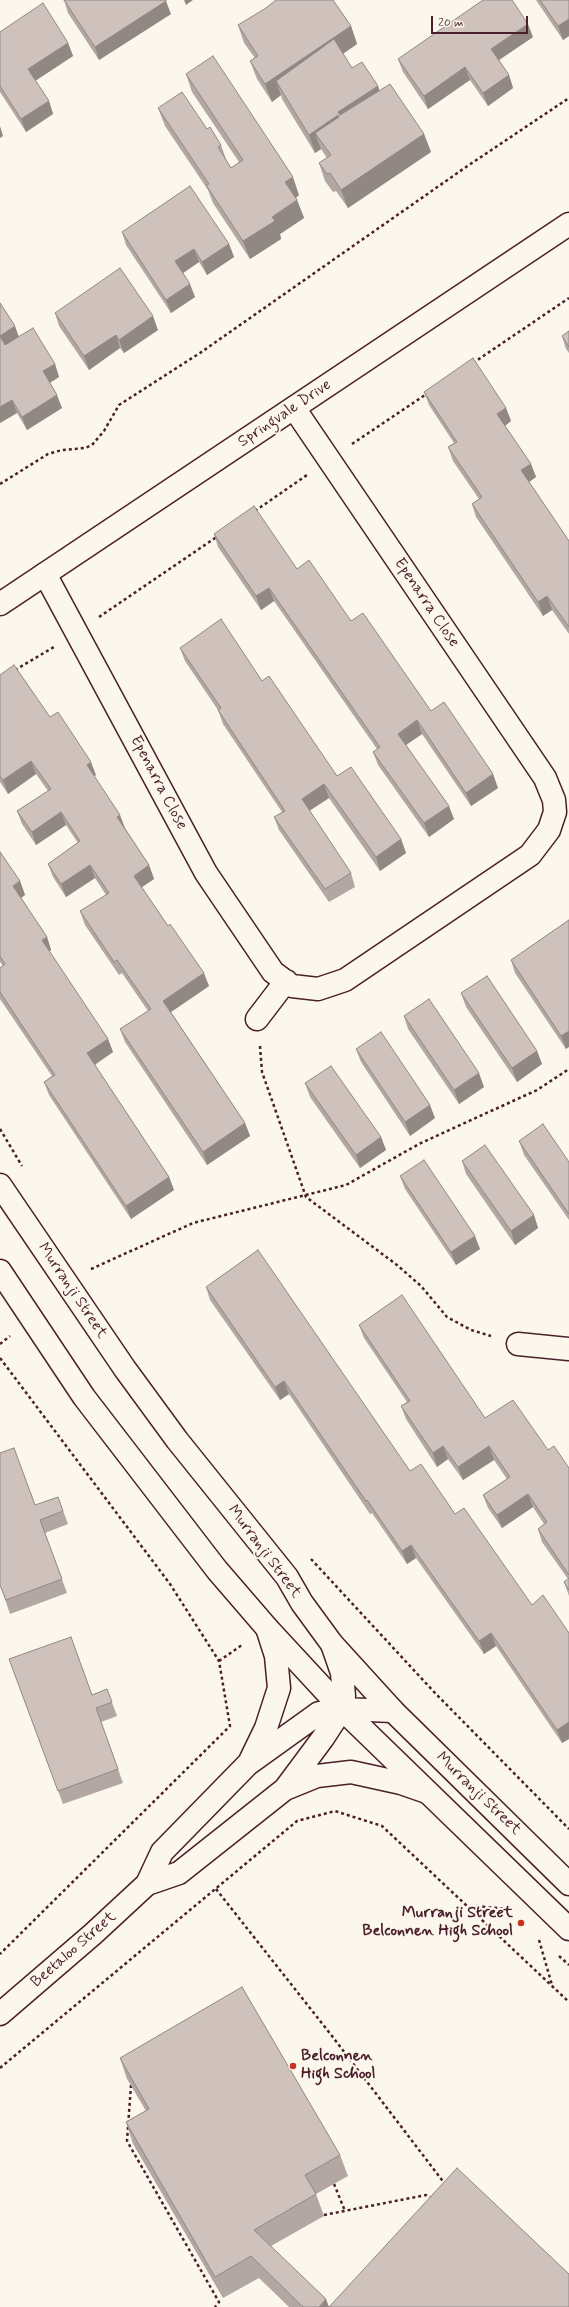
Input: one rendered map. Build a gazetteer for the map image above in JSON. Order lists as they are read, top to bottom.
{
  "streets": {
    "street": [
      "Springvale Drive",
      "Epenarra Close",
      "Murranji Street",
      "Beetaloo Street"
    ]
  },
  "crossings": [
    ["Springvale Drive", "Epenarra Close"],
    ["Murranji Street", "Beetaloo Street"]
  ],
  "places": ["Murranji Street Belconnen High School", "Belconnen High School"],
  "scale_bar": "20 m"
}
